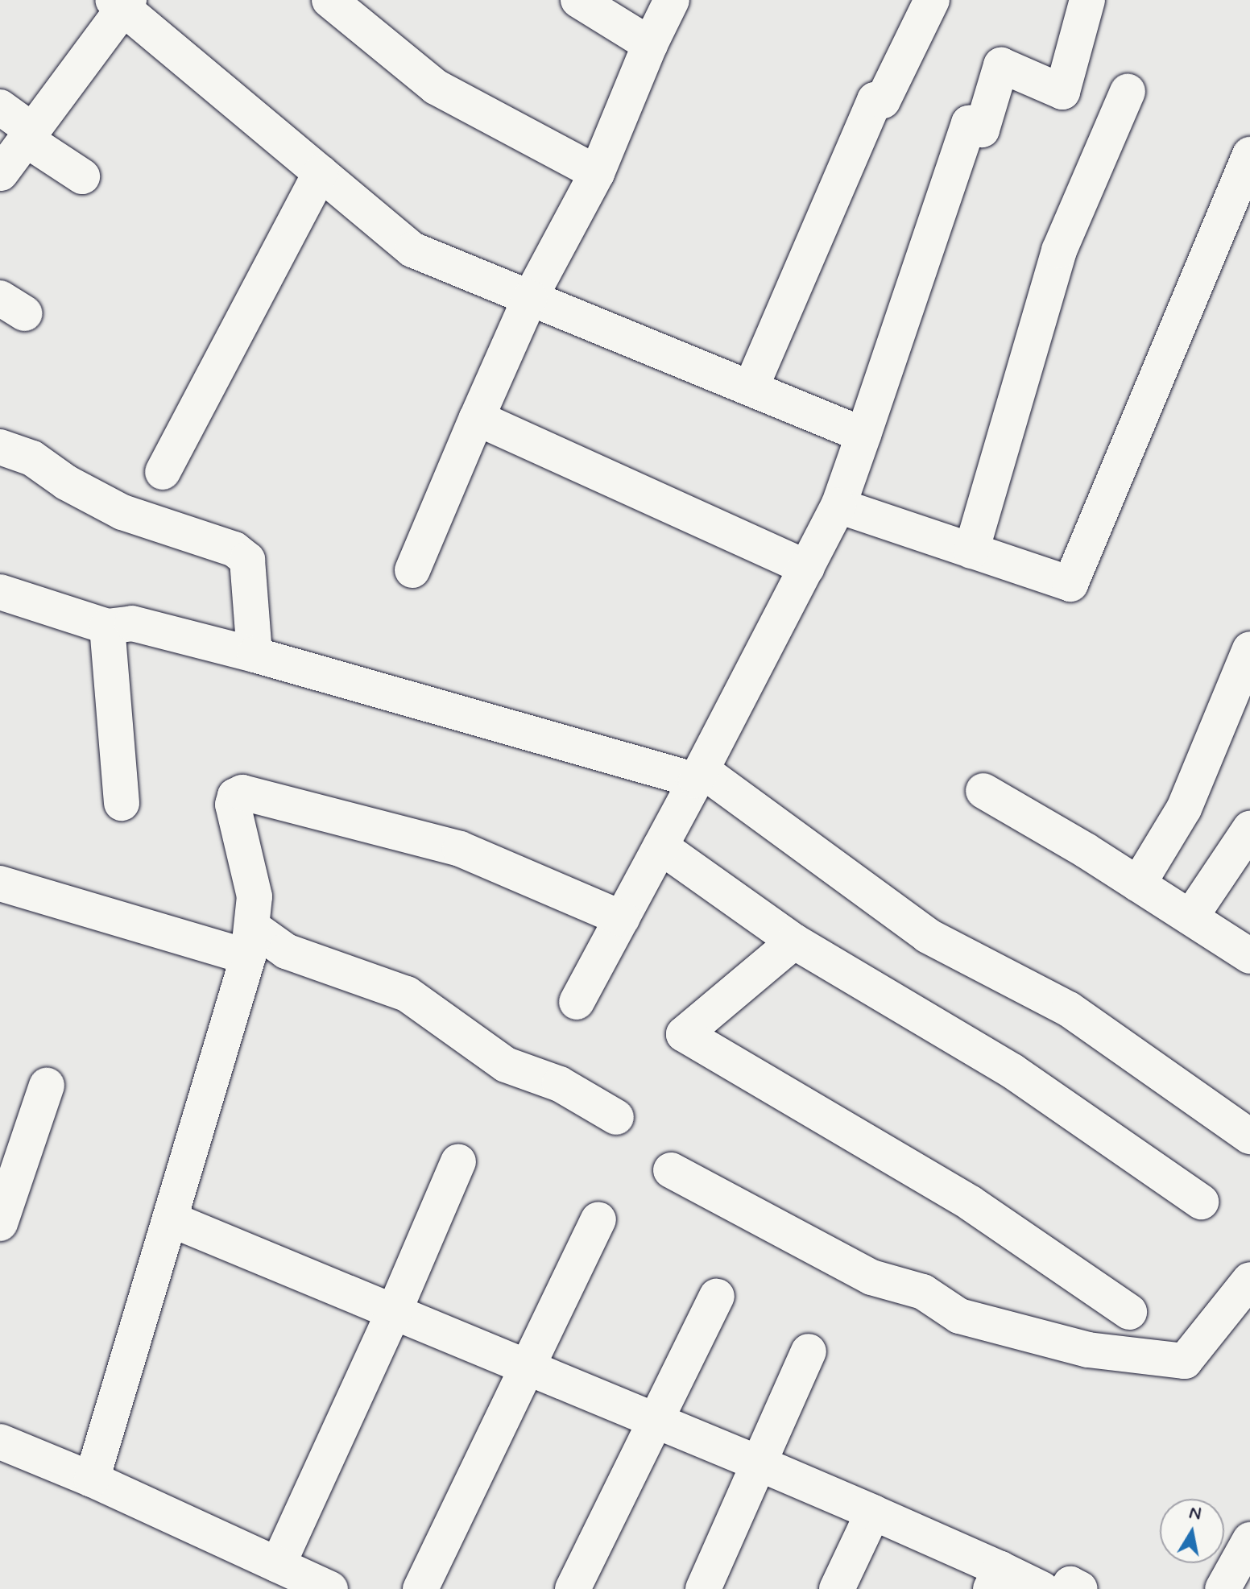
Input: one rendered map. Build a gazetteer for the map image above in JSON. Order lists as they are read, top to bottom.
{
  "north": "top"
}
